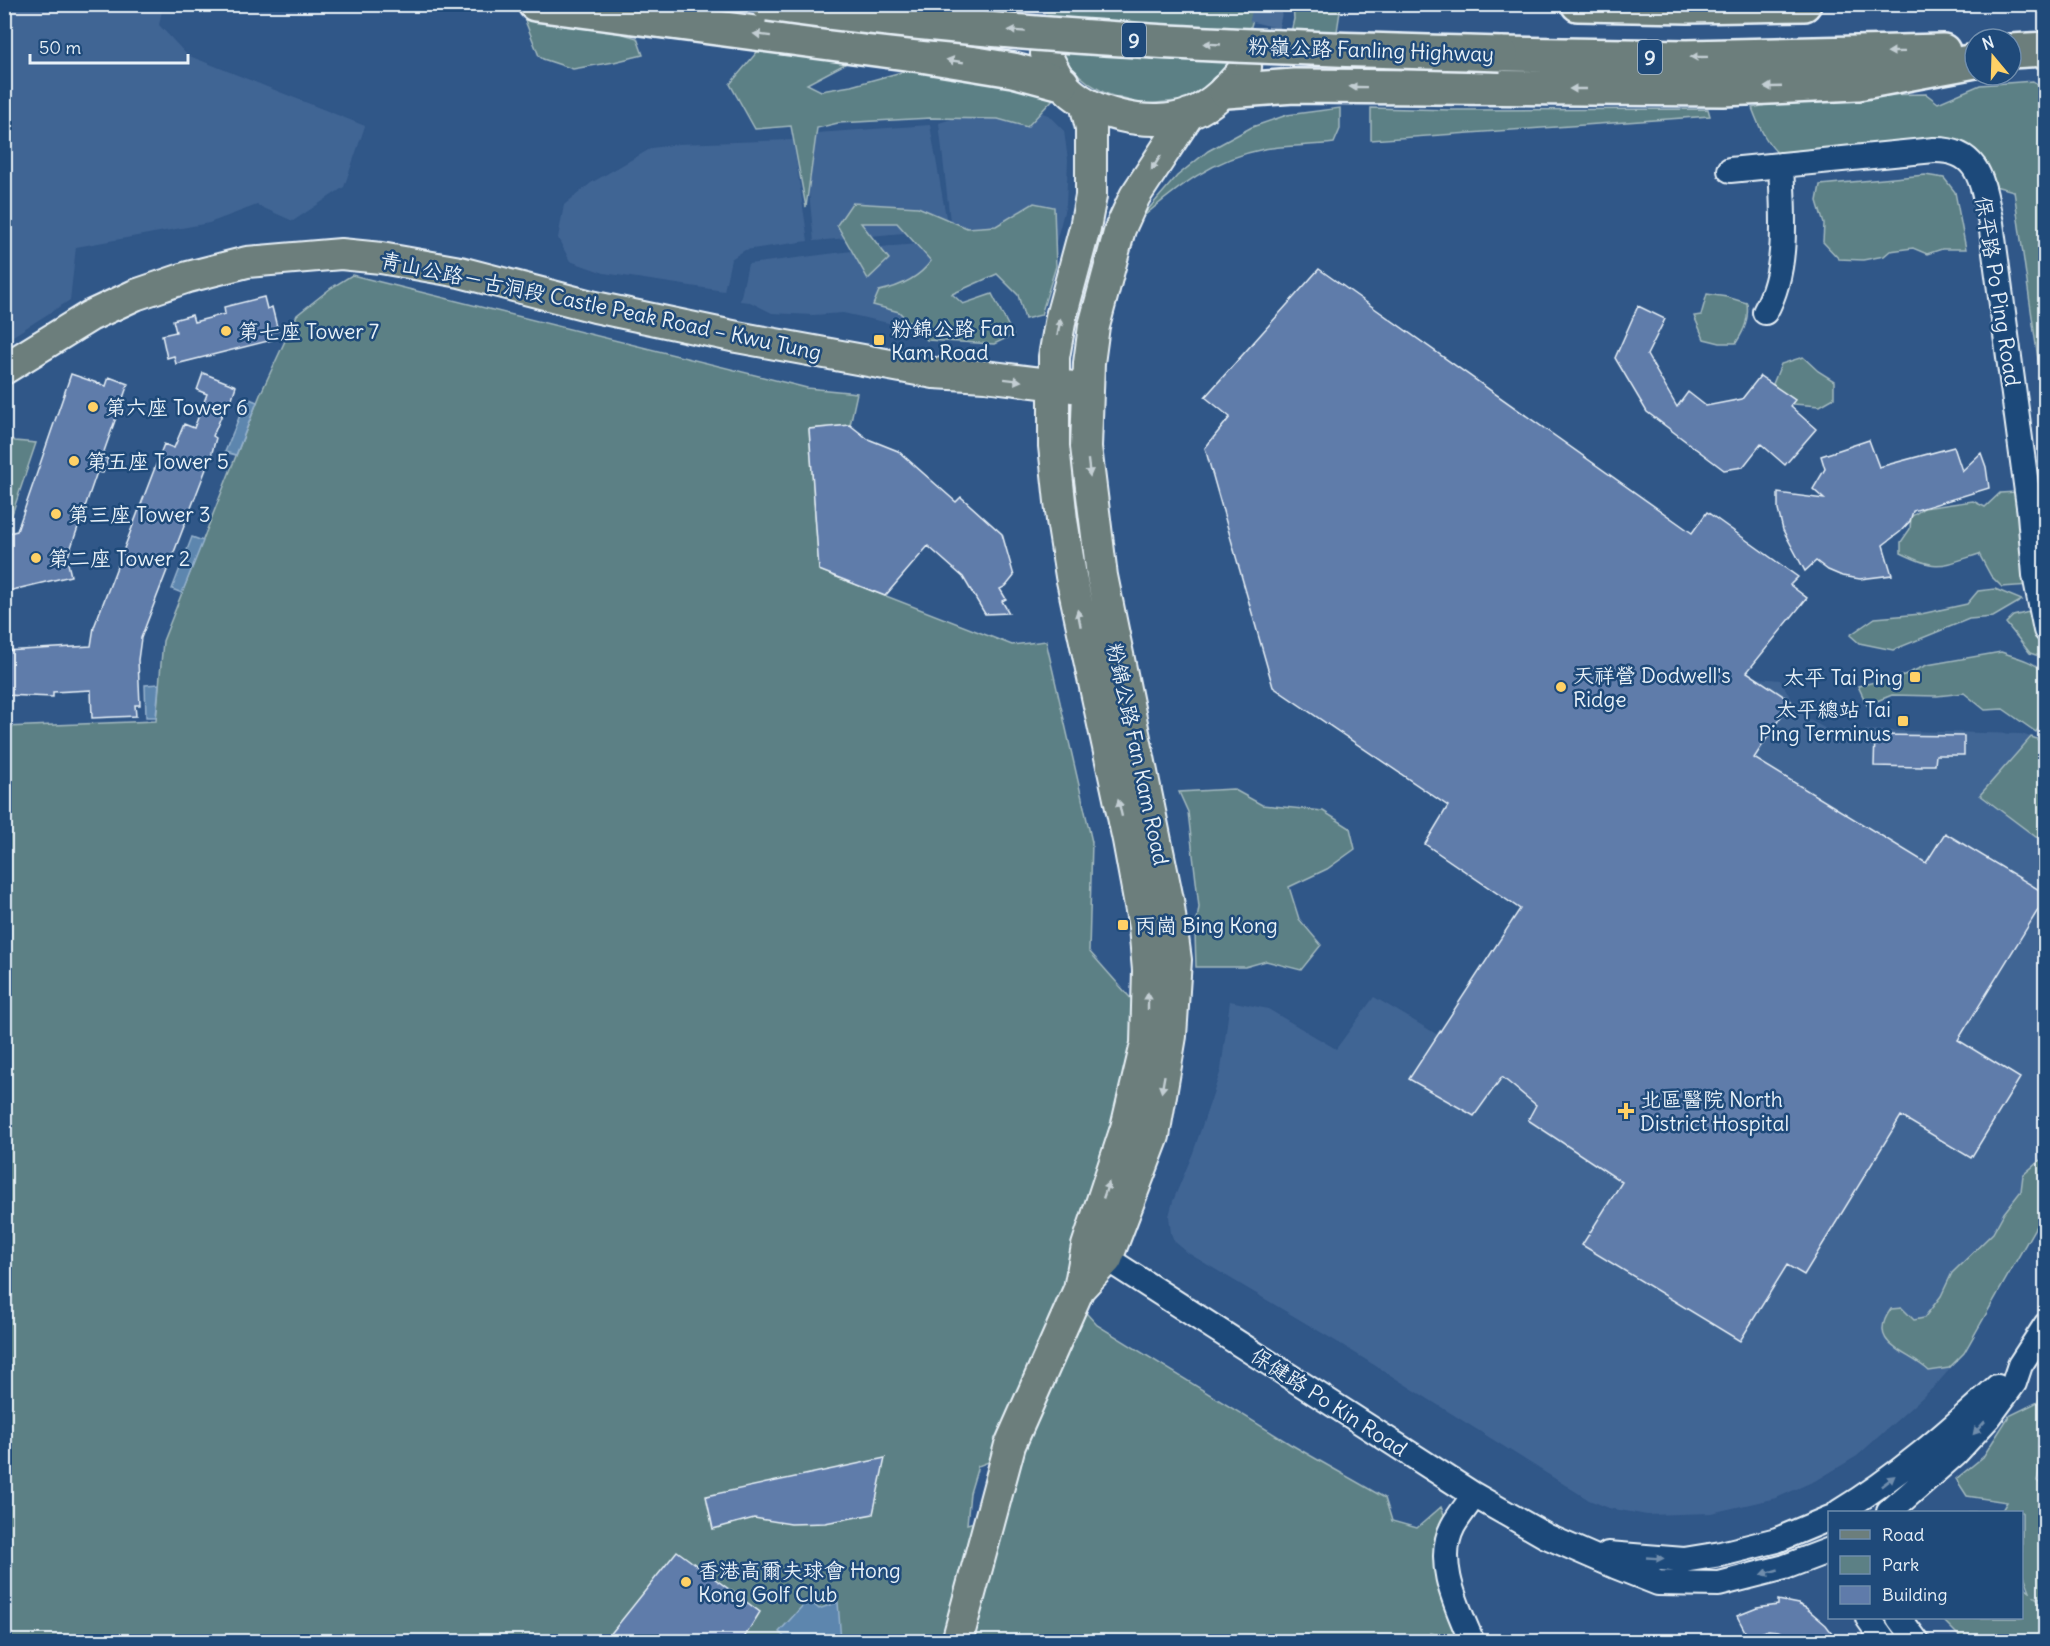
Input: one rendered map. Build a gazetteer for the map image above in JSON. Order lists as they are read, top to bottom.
{
  "streets": {
    "highway": ["9", "粉嶺公路 Fanling Highway"],
    "main road": ["青山公路－古洞段 Castle Peak Road – Kwu Tung", "粉錦公路 Fan Kam Road"],
    "street": ["保平路 Po Ping Road", "保健路 Po Kin Road"]
  },
  "crossings": [
    ["青山公路－古洞段 Castle Peak Road – Kwu Tung", "粉錦公路 Fan Kam Road"],
    ["粉錦公路 Fan Kam Road", "保健路 Po Kin Road"]
  ],
  "places": {
    "other": [
      "第七座 Tower 7",
      "第六座 Tower 6",
      "第五座 Tower 5",
      "第三座 Tower 3",
      "第二座 Tower 2",
      "天祥營 Dodwell's Ridge",
      "香港高爾夫球會 Hong Kong Golf Club"
    ],
    "transit": [
      "粉錦公路 Fan Kam Road",
      "太平 Tai Ping",
      "太平總站 Tai Ping Terminus",
      "丙崗 Bing Kong"
    ],
    "health": ["北區醫院 North District Hospital"]
  },
  "legend": ["Road", "Park", "Building"],
  "scale_bar": "50 m",
  "north": "top"
}
